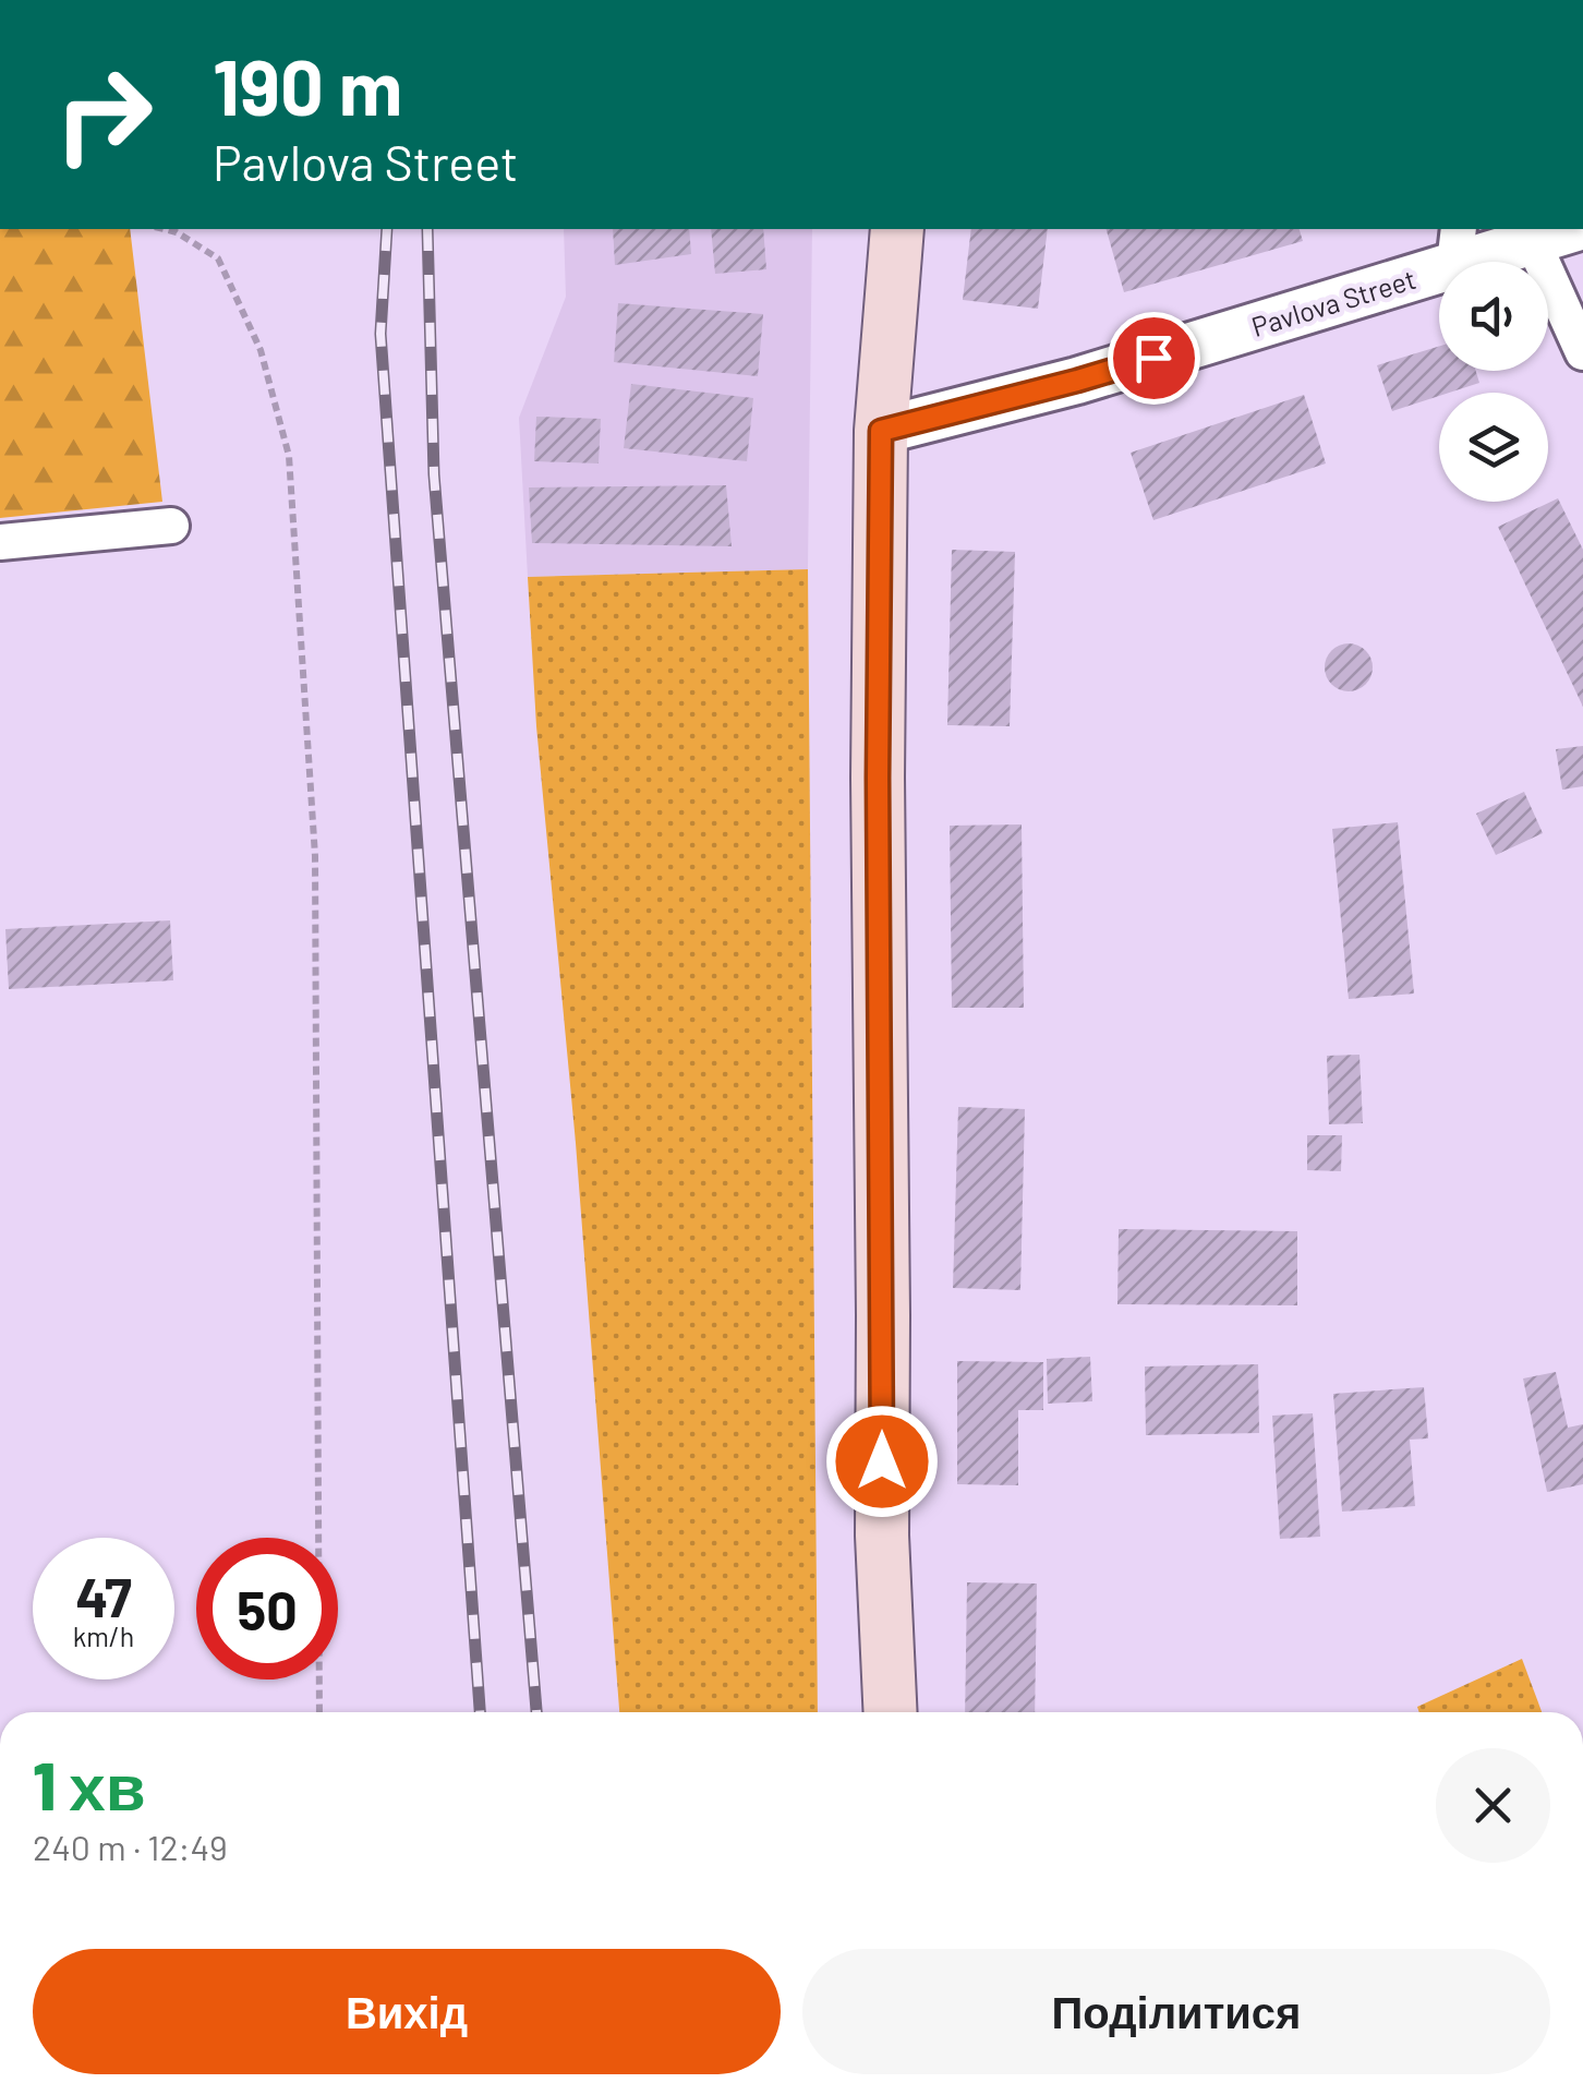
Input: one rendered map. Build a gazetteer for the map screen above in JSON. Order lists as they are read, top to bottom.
{
  "streets": {
    "street": ["Pavlova Street"]
  },
  "page": {
    "turn": ["190 m", "Pavlova Street"],
    "speed": "47 km/h",
    "limit": "50",
    "heading": ["1 хв", "240 m · 12:49"],
    "buttons": ["Вихід", "Поділитися"]
  }
}
